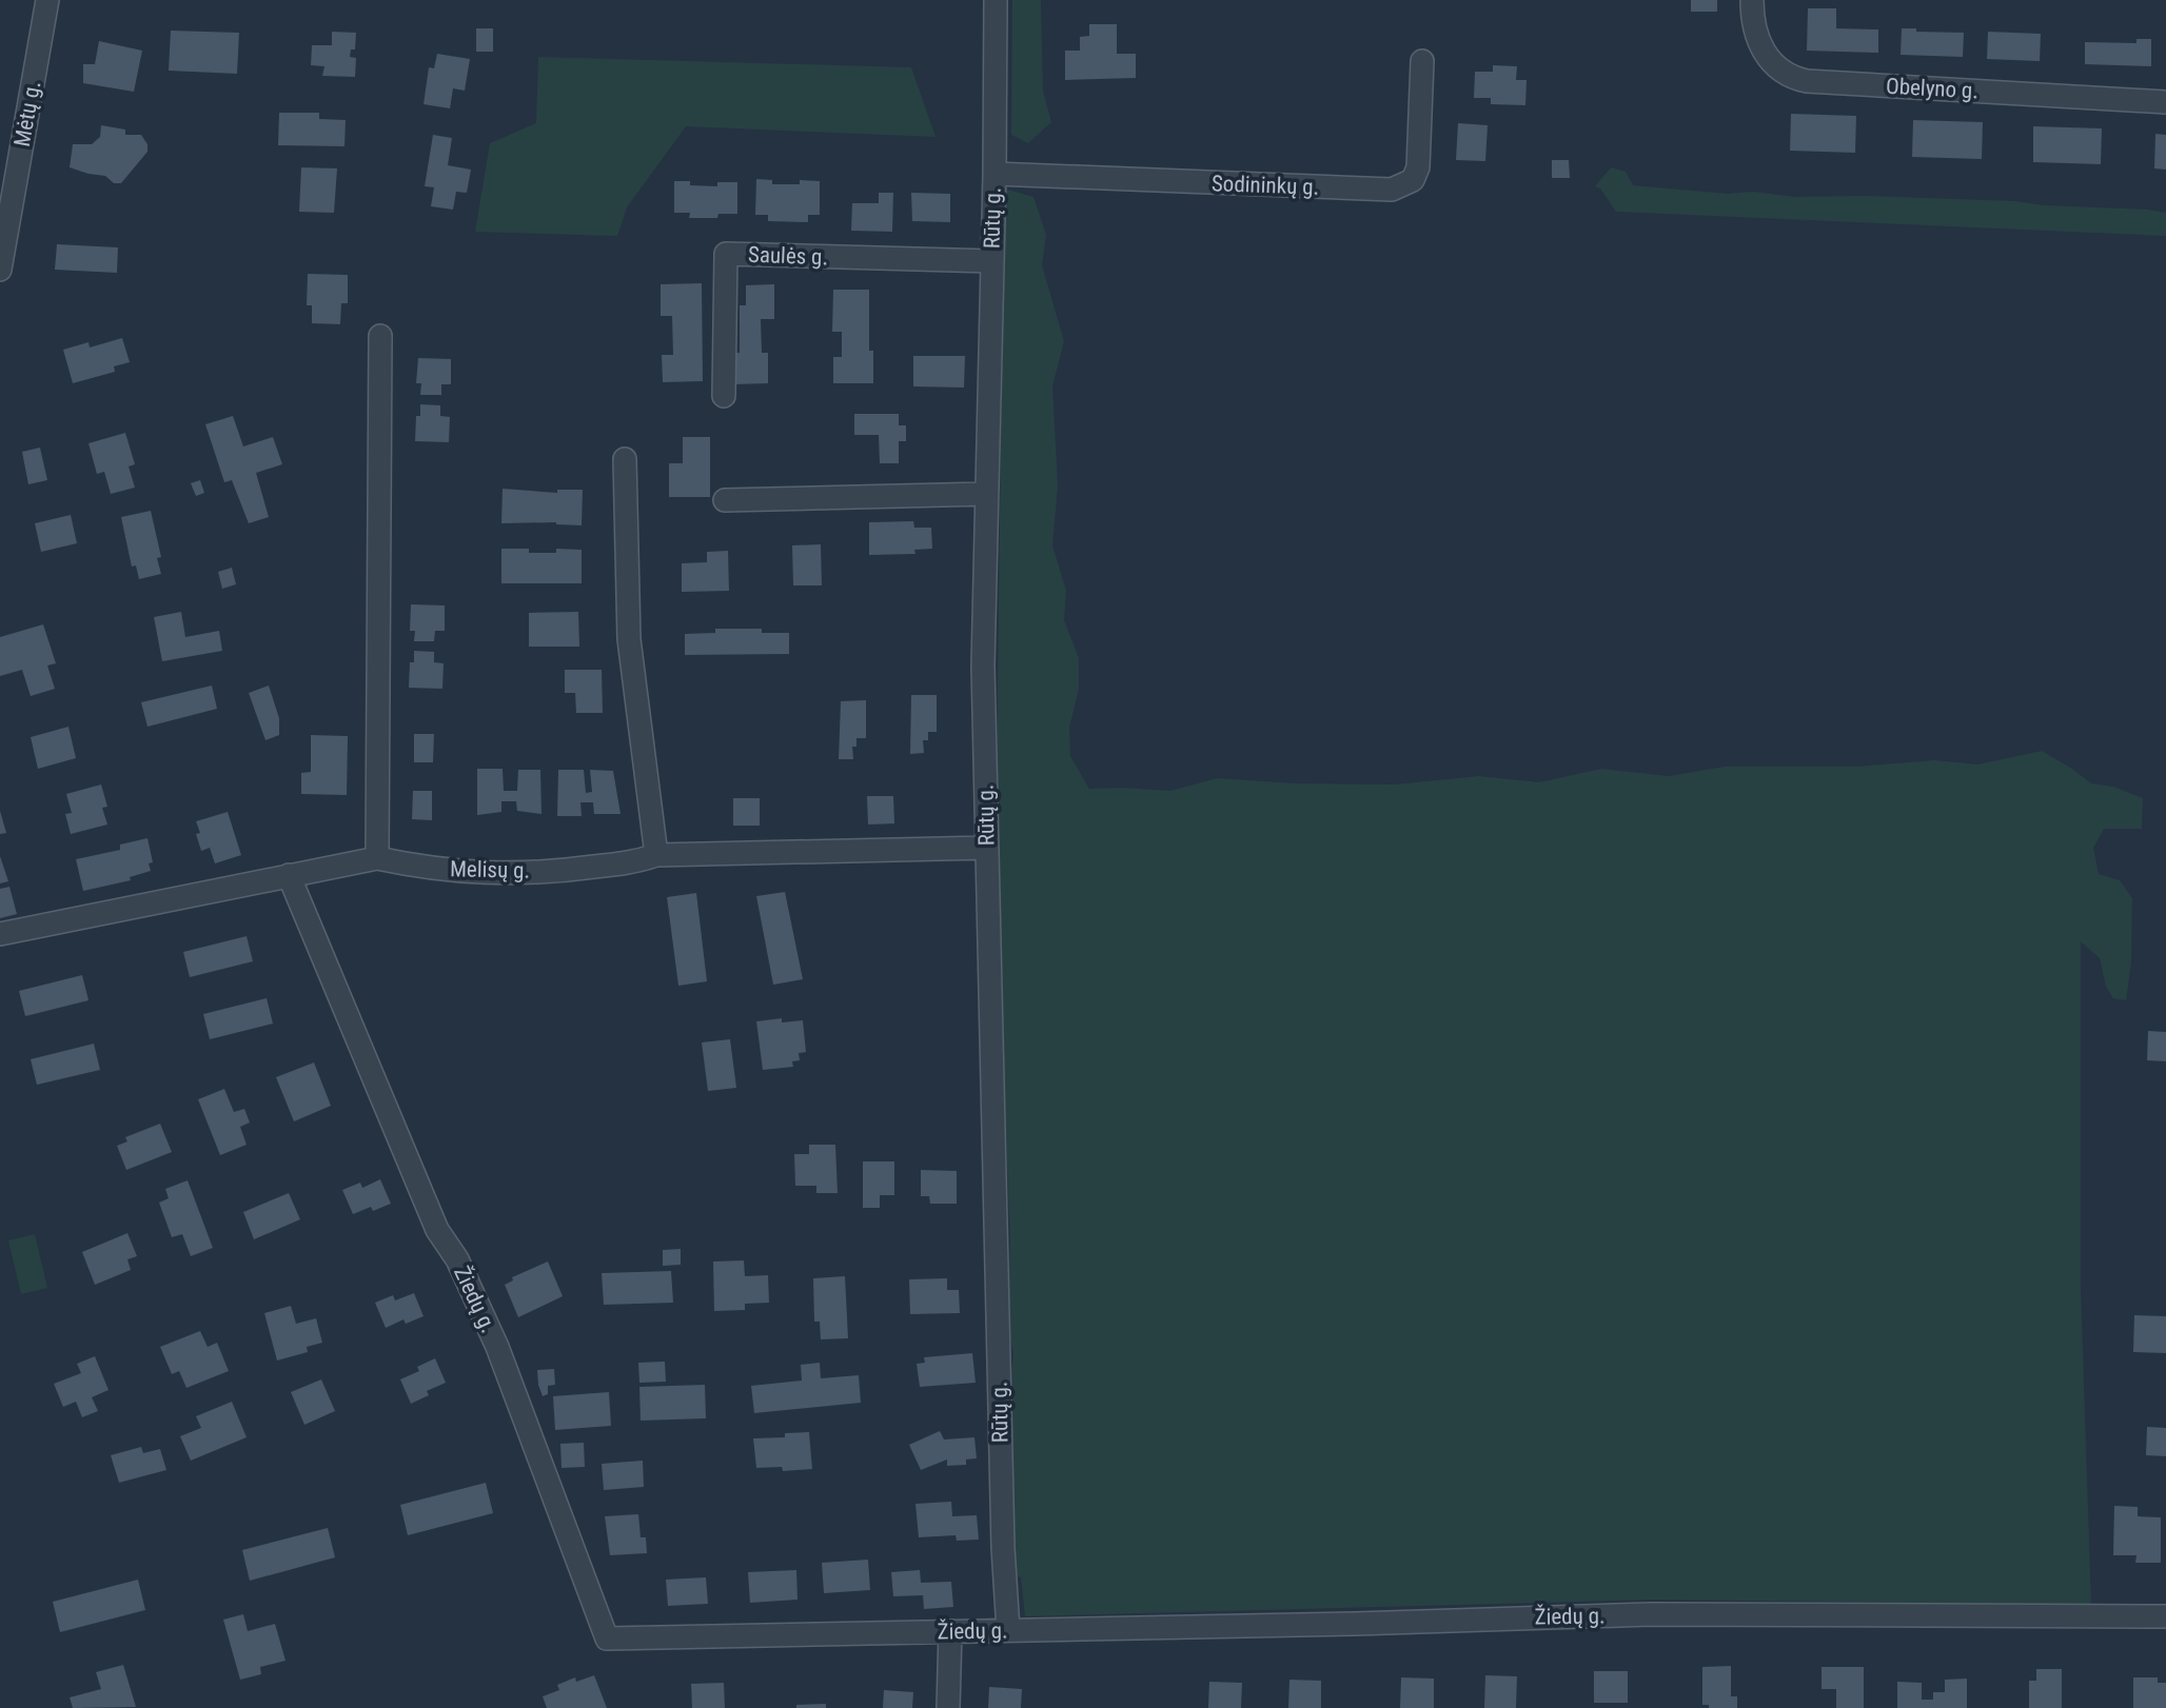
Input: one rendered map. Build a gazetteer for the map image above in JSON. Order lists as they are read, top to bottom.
{
  "streets": {
    "street": [
      "Obelyno g.",
      "Mėtų g.",
      "Sodininkų g.",
      "Rūtų g.",
      "Saulės g.",
      "Melisų g.",
      "Žiedų g."
    ]
  },
  "crossings": [
    ["Sodininkų g.", "Rūtų g."],
    ["Rūtų g.", "Saulės g."],
    ["Rūtų g.", "Melisų g."],
    ["Rūtų g.", "Žiedų g."],
    ["Melisų g.", "Žiedų g."]
  ]
}
